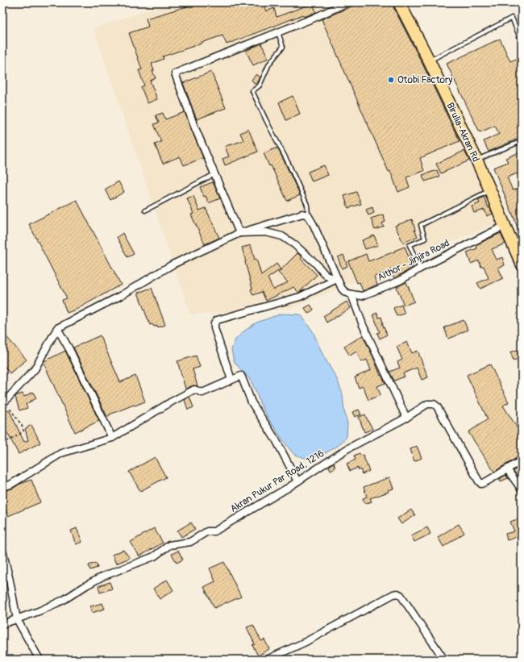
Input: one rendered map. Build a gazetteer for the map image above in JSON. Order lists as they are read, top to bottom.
{
  "streets": {
    "highway": ["Birulia-Akran Rd"],
    "street": ["Aithor - Jinjira Road", "Akran Pukur Par Road, 1216"]
  },
  "crossings": [
    ["Birulia-Akran Rd", "Aithor - Jinjira Road"]
  ],
  "places": ["Otobi Factory"]
}
